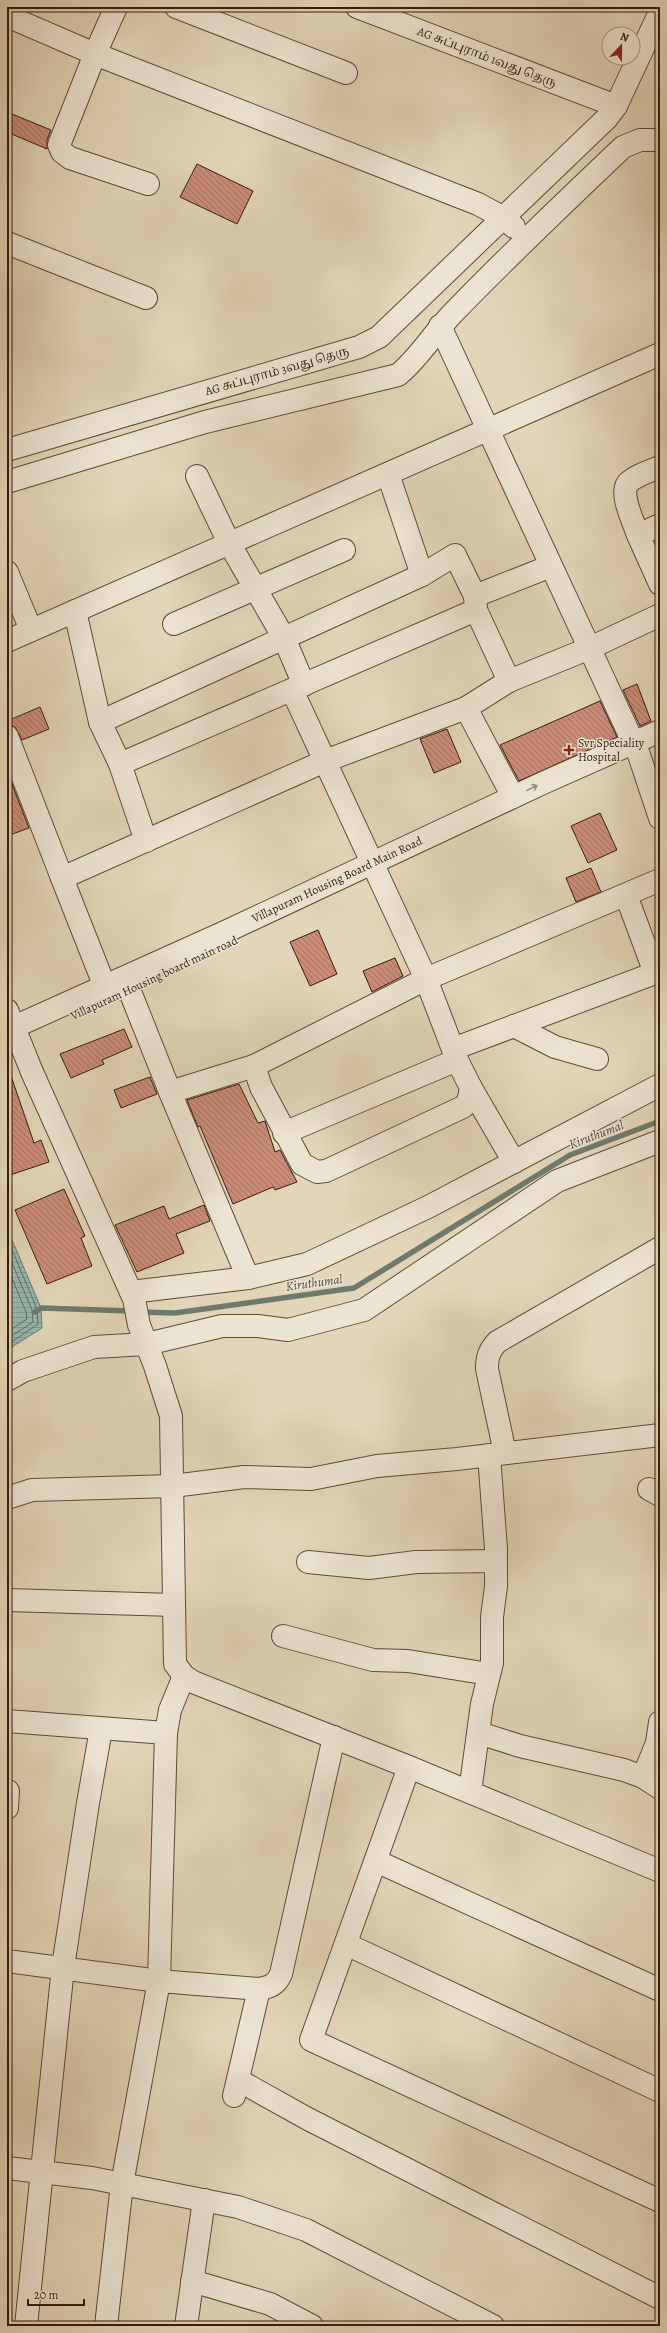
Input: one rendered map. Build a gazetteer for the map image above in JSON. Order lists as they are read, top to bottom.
{
  "streets": {
    "street": [
      "AG சுப்புராம் 1வது தெரு",
      "AG சுப்புராம் 3வது தெரு",
      "Villapuram Housing Board Main Road",
      "Villapuram Housing board main road"
    ]
  },
  "crossings": [
    ["Villapuram Housing Board Main Road", "Villapuram Housing board main road"]
  ],
  "water": ["Kiruthumal"],
  "places": {
    "health": ["Svr Speciality Hospital"]
  },
  "scale_bar": "20 m",
  "north": "top"
}
